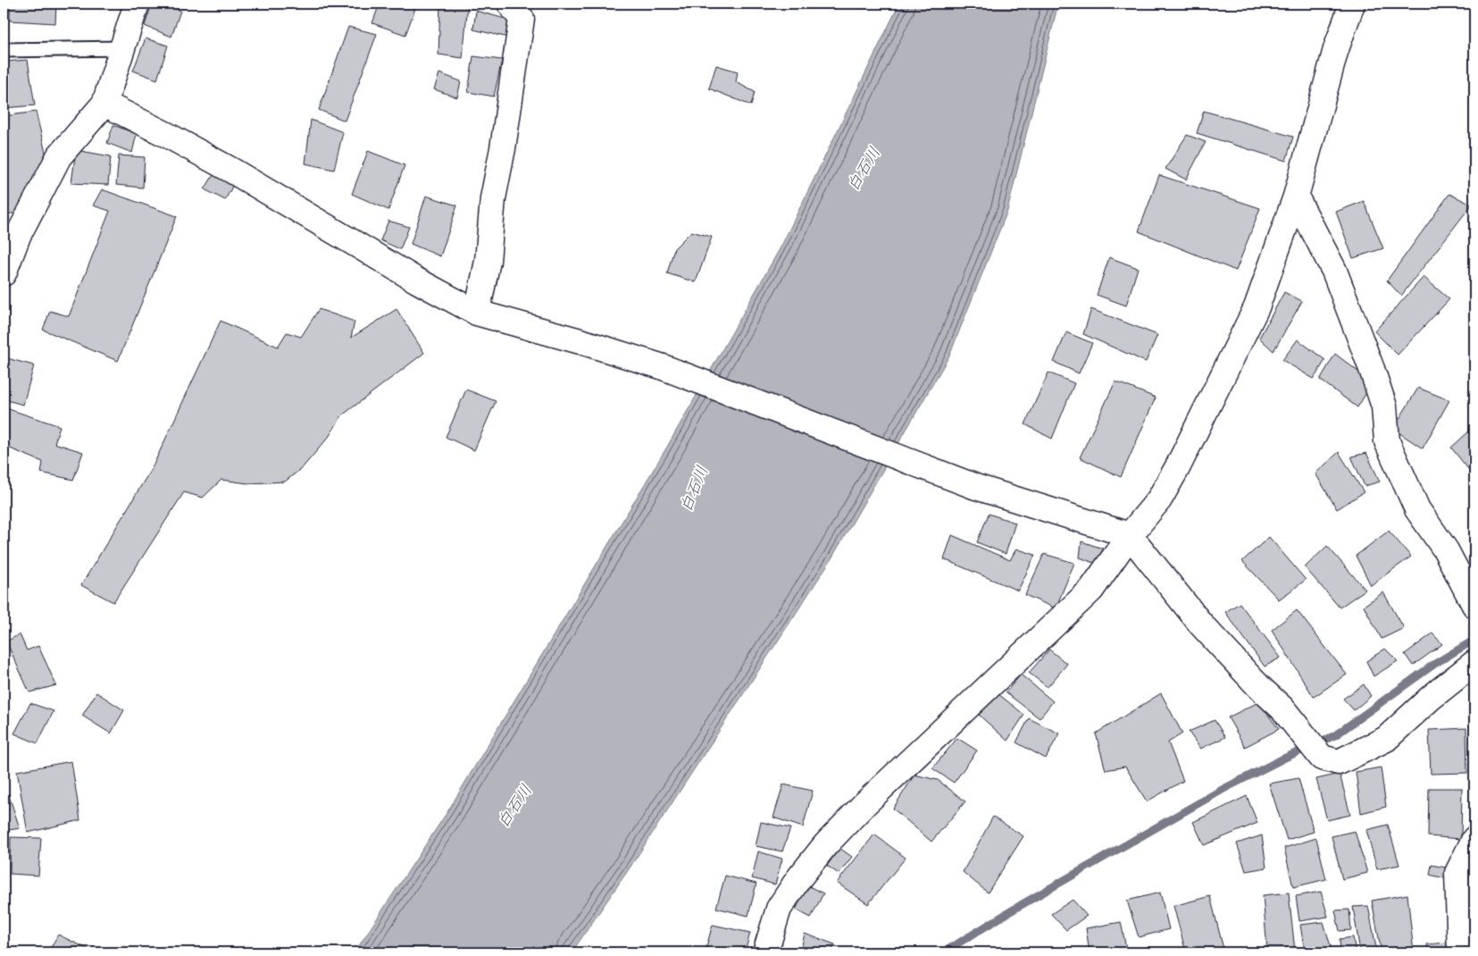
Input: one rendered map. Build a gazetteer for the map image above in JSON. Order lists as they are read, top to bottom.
{
  "water": ["白石川"]
}
